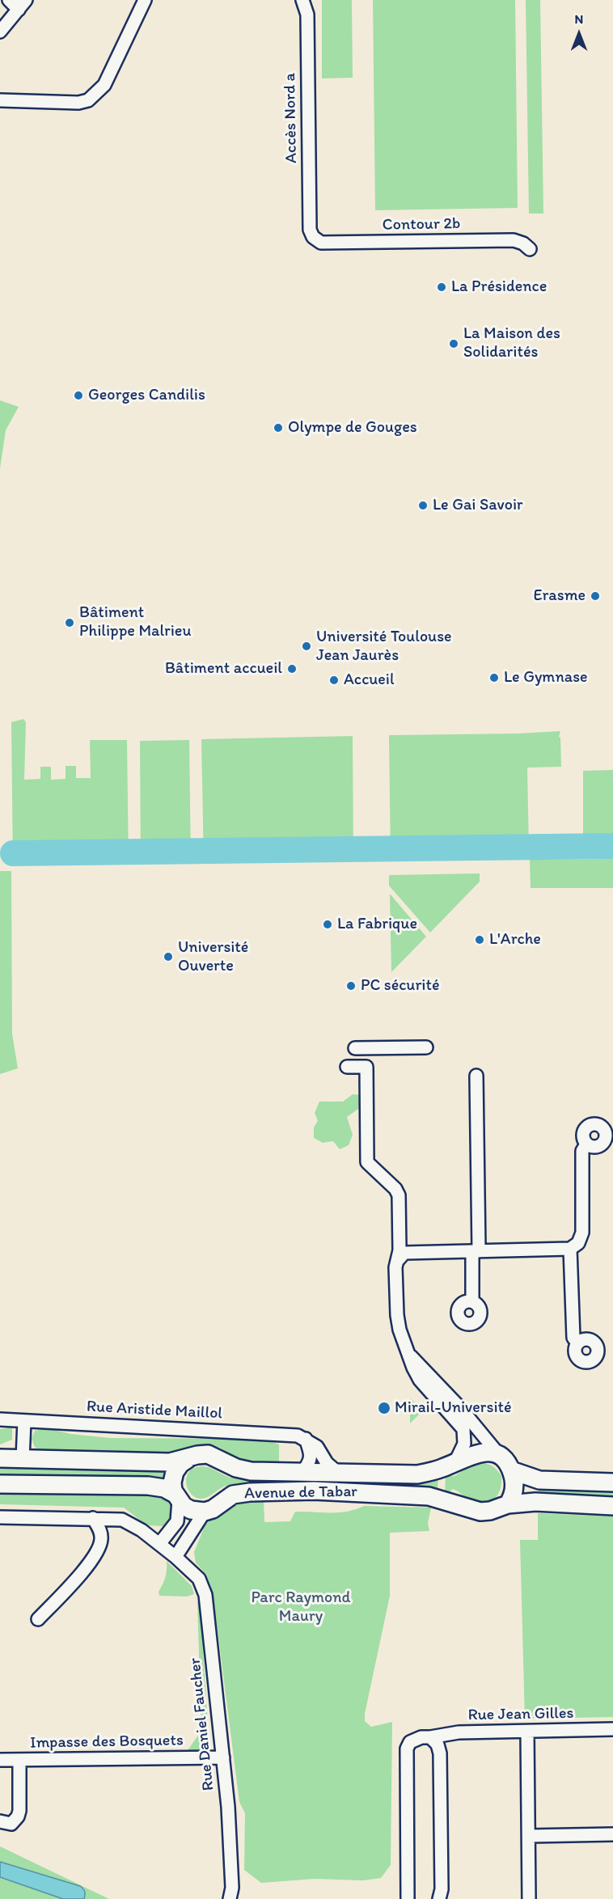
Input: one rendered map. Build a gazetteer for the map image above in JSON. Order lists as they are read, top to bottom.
{
  "streets": {
    "main road": ["Avenue de Tabar"],
    "street": [
      "Accès Nord a",
      "Contour 2b",
      "Rue Aristide Maillol",
      "Rue Jean Gilles",
      "Rue Daniel Faucher",
      "Impasse des Bosquets"
    ]
  },
  "crossings": [
    ["Accès Nord a", "Contour 2b"],
    ["Rue Daniel Faucher", "Impasse des Bosquets"]
  ],
  "parks": ["Parc Raymond Maury"],
  "places": [
    "La Présidence",
    "La Maison des Solidarités",
    "Georges Candilis",
    "Olympe de Gouges",
    "Le Gai Savoir",
    "Erasme",
    "Bâtiment Philippe Malrieu",
    "Université Toulouse Jean Jaurès",
    "Bâtiment accueil",
    "Le Gymnase",
    "Accueil",
    "La Fabrique",
    "L'Arche",
    "Université Ouverte",
    "PC sécurité",
    "Mirail-Université"
  ],
  "north": "top"
}
